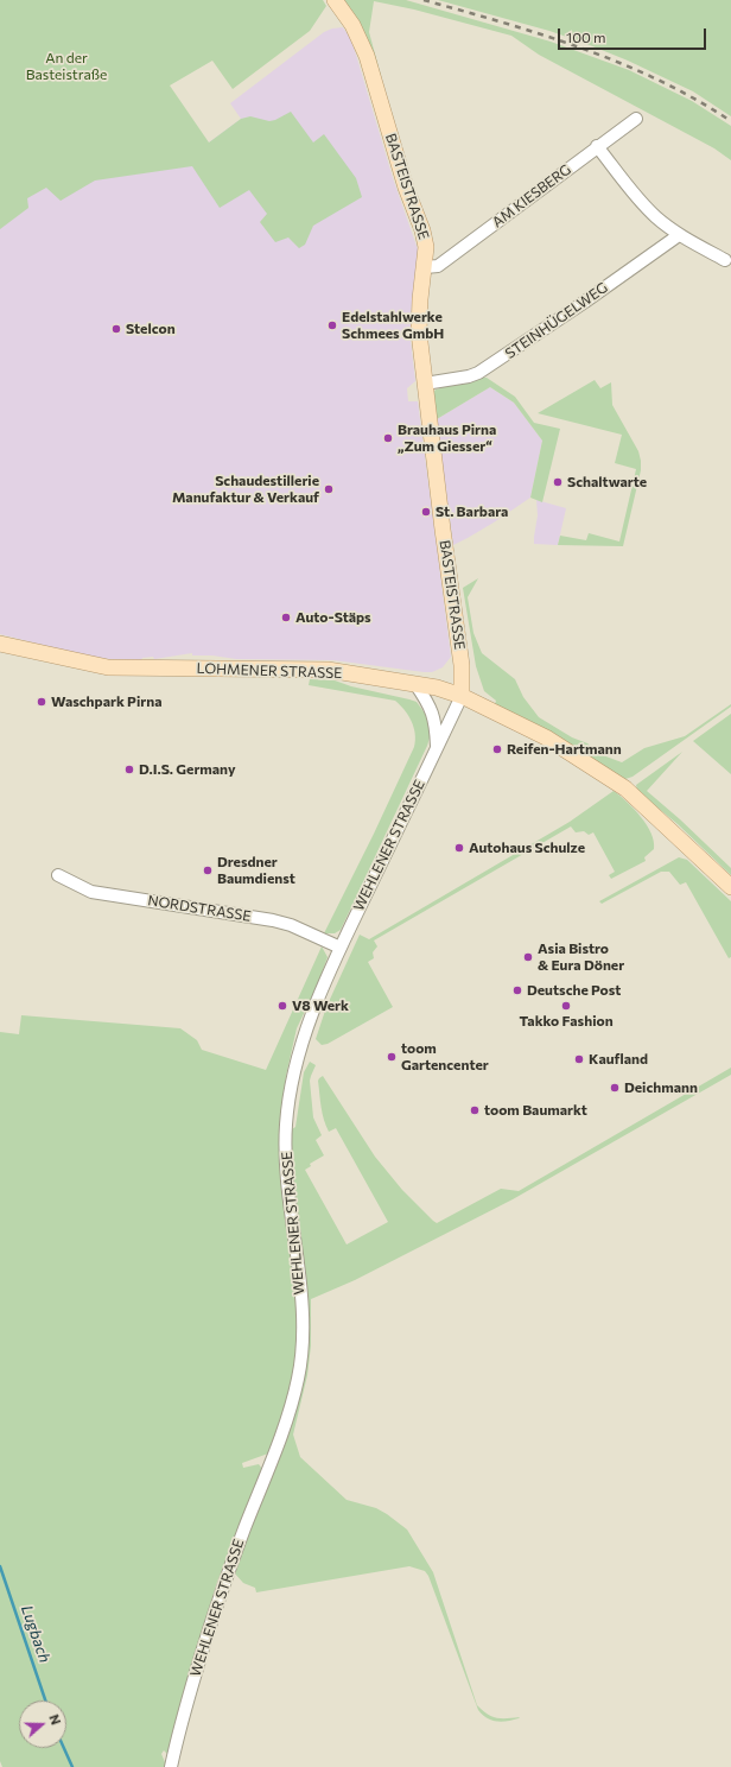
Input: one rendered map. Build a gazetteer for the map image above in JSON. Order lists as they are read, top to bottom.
{
  "streets": {
    "main road": ["BASTEISTRASSE", "LOHMENER STRASSE"],
    "street": [
      "AM KIESBERG",
      "STEINHÜGELWEG",
      "WEHLENER STRASSE",
      "NORDSTRASSE"
    ]
  },
  "crossings": [
    ["BASTEISTRASSE", "AM KIESBERG"],
    ["BASTEISTRASSE", "STEINHÜGELWEG"],
    ["BASTEISTRASSE", "LOHMENER STRASSE"],
    ["BASTEISTRASSE", "WEHLENER STRASSE"],
    ["LOHMENER STRASSE", "WEHLENER STRASSE"],
    ["WEHLENER STRASSE", "NORDSTRASSE"]
  ],
  "water": ["Lugbach"],
  "parks": ["An der Basteistraße"],
  "places": [
    "Edelstahlwerke Schmees GmbH",
    "Stelcon",
    "Brauhaus Pirna „Zum Giesser“",
    "Schaltwarte",
    "Schaudestillerie Manufaktur & Verkauf",
    "St. Barbara",
    "Auto-Stäps",
    "Waschpark Pirna",
    "Reifen-Hartmann",
    "D.I.S. Germany",
    "Autohaus Schulze",
    "Dresdner Baumdienst",
    "Asia Bistro & Eura Döner",
    "Deutsche Post",
    "V8 Werk",
    "Takko Fashion",
    "toom Gartencenter",
    "Kaufland",
    "Deichmann",
    "toom Baumarkt"
  ],
  "scale_bar": "100 m",
  "north": "right"
}
